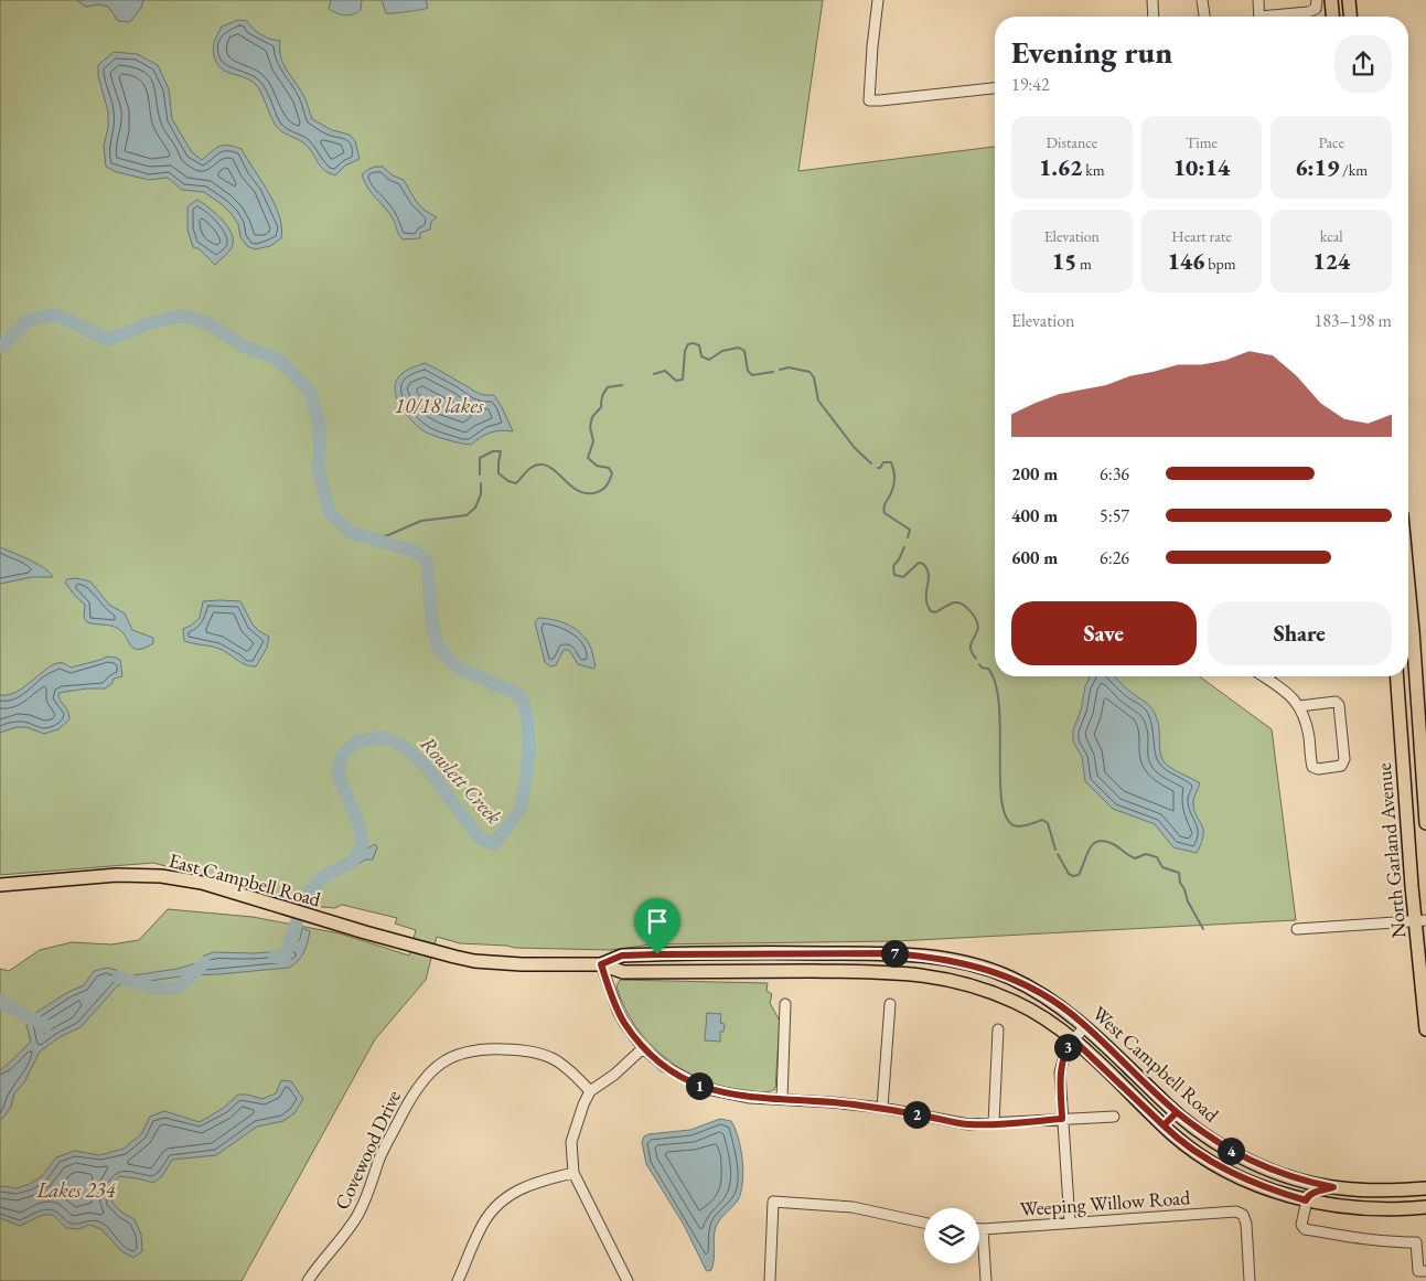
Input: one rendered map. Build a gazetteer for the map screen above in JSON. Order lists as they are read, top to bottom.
{
  "streets": {
    "main road": ["North Garland Avenue", "East Campbell Road", "West Campbell Road"],
    "street": ["Covewood Drive", "Weeping Willow Road"]
  },
  "crossings": [
    ["East Campbell Road", "West Campbell Road"]
  ],
  "water": ["10/18 lakes", "Rowlett Creek", "Lakes 234"],
  "page": {
    "heading": ["Evening run", "19:42"],
    "stats": [
      ["Distance", "1.62 km"],
      ["Time", "10:14"],
      ["Pace", "6:19 /km"],
      ["Elevation", "15 m"],
      ["Heart rate", "146 bpm"],
      ["kcal", "124"]
    ],
    "chart": ["Elevation", "183–198 m"],
    "list": [
      {
        "name": "200 m",
        "note": "6:36"
      },
      {
        "name": "400 m",
        "note": "5:57"
      },
      {
        "name": "600 m",
        "note": "6:26"
      }
    ],
    "buttons": ["Save", "Share"],
    "pins": [
      "7",
      "3",
      "1",
      "2",
      "4"
    ]
  }
}
